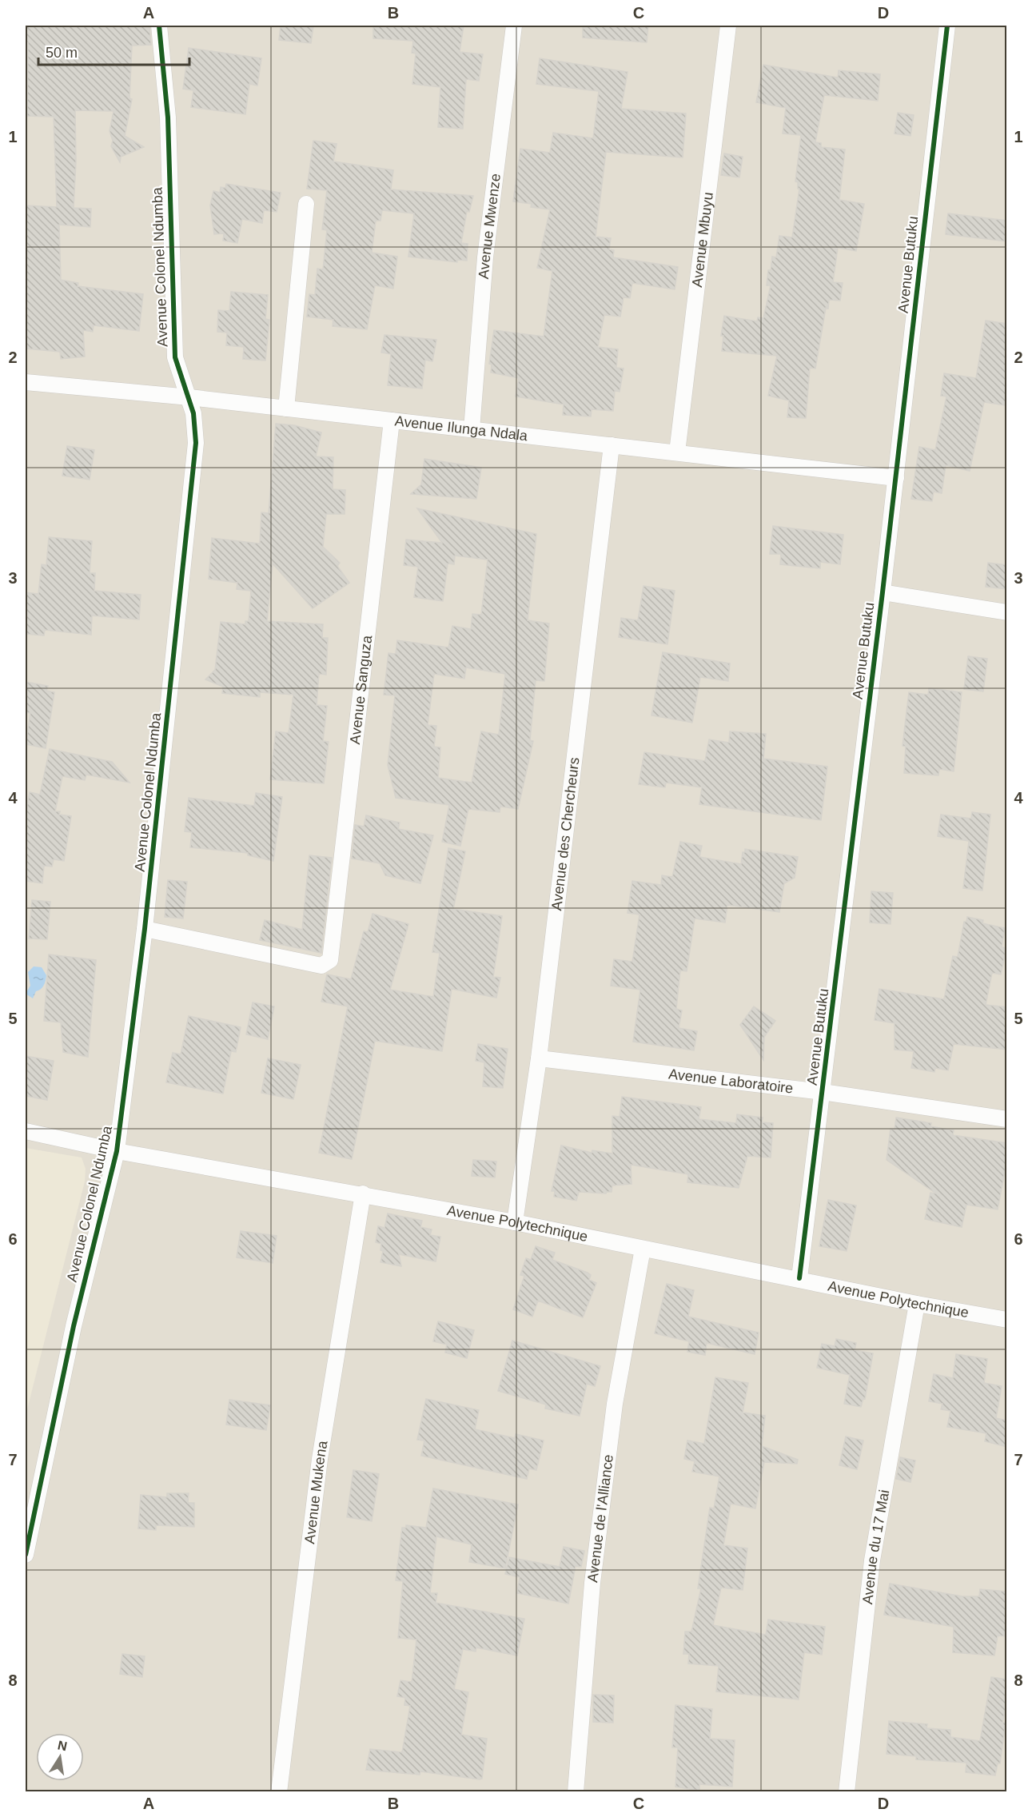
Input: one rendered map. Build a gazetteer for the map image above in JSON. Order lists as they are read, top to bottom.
{
  "streets": {
    "street": [
      "Avenue Mwenze",
      "Avenue Mbuyu",
      "Avenue Butuku",
      "Avenue Colonel Ndumba",
      "Avenue Ilunga Ndala",
      "Avenue Sanguza",
      "Avenue des Chercheurs",
      "Avenue Laboratoire",
      "Avenue Polytechnique",
      "Avenue Mukena",
      "Avenue de l'Alliance",
      "Avenue du 17 Mai"
    ]
  },
  "crossings": [
    ["Avenue Mwenze", "Avenue Ilunga Ndala"],
    ["Avenue Mbuyu", "Avenue Ilunga Ndala"],
    ["Avenue Butuku", "Avenue Ilunga Ndala"],
    ["Avenue Butuku", "Avenue Laboratoire"],
    ["Avenue Butuku", "Avenue Polytechnique"],
    ["Avenue Colonel Ndumba", "Avenue Ilunga Ndala"],
    ["Avenue Colonel Ndumba", "Avenue Sanguza"],
    ["Avenue Colonel Ndumba", "Avenue Polytechnique"],
    ["Avenue Ilunga Ndala", "Avenue Sanguza"],
    ["Avenue Ilunga Ndala", "Avenue des Chercheurs"],
    ["Avenue des Chercheurs", "Avenue Laboratoire"],
    ["Avenue des Chercheurs", "Avenue Polytechnique"],
    ["Avenue Polytechnique", "Avenue Mukena"],
    ["Avenue Polytechnique", "Avenue de l'Alliance"],
    ["Avenue Polytechnique", "Avenue du 17 Mai"]
  ],
  "scale_bar": "50 m",
  "north": "top",
  "grid": {
    "columns": [
      "A",
      "B",
      "C",
      "D"
    ],
    "rows": [
      "1",
      "2",
      "3",
      "4",
      "5",
      "6",
      "7",
      "8"
    ]
  }
}
